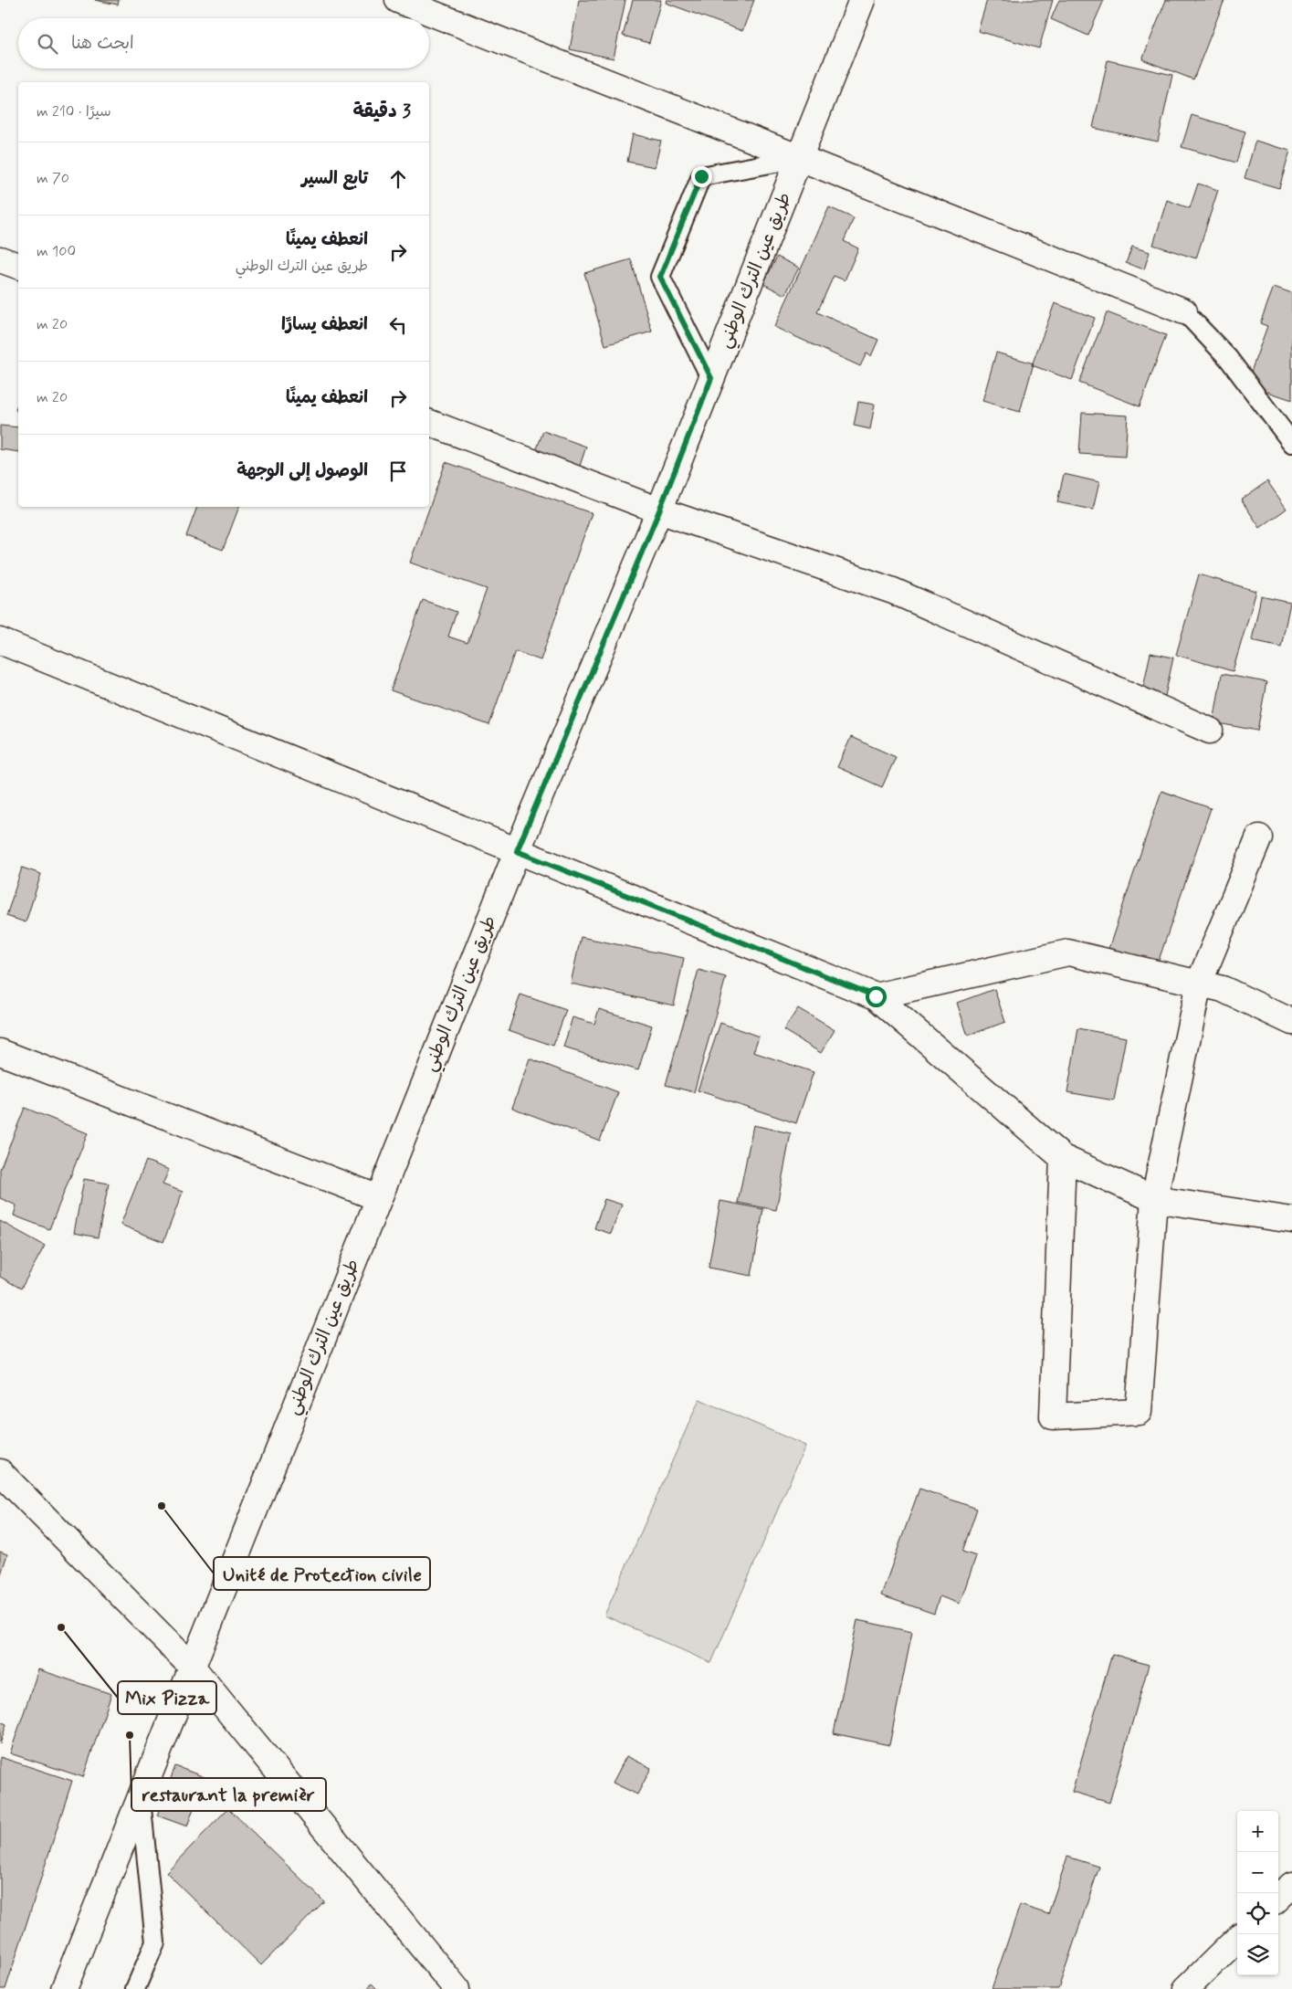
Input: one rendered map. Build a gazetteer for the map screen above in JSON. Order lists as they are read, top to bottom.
{
  "streets": {
    "street": ["طريق عين الترك الوطني"]
  },
  "places": ["Unité de Protection civile", "Mix Pizza", "restaurant la premièr"],
  "page": {
    "search": "ابحث هنا",
    "heading": ["3 دقيقة", "سيرًا · 210 m"],
    "list": [
      ["تابع السير", "70 m"],
      ["انعطف يمينًا", "طريق عين الترك الوطني", "100 m"],
      ["انعطف يسارًا", "20 m"],
      ["انعطف يمينًا", "20 m"],
      "الوصول إلى الوجهة"
    ],
    "map_buttons": ["+", "−"]
  }
}
